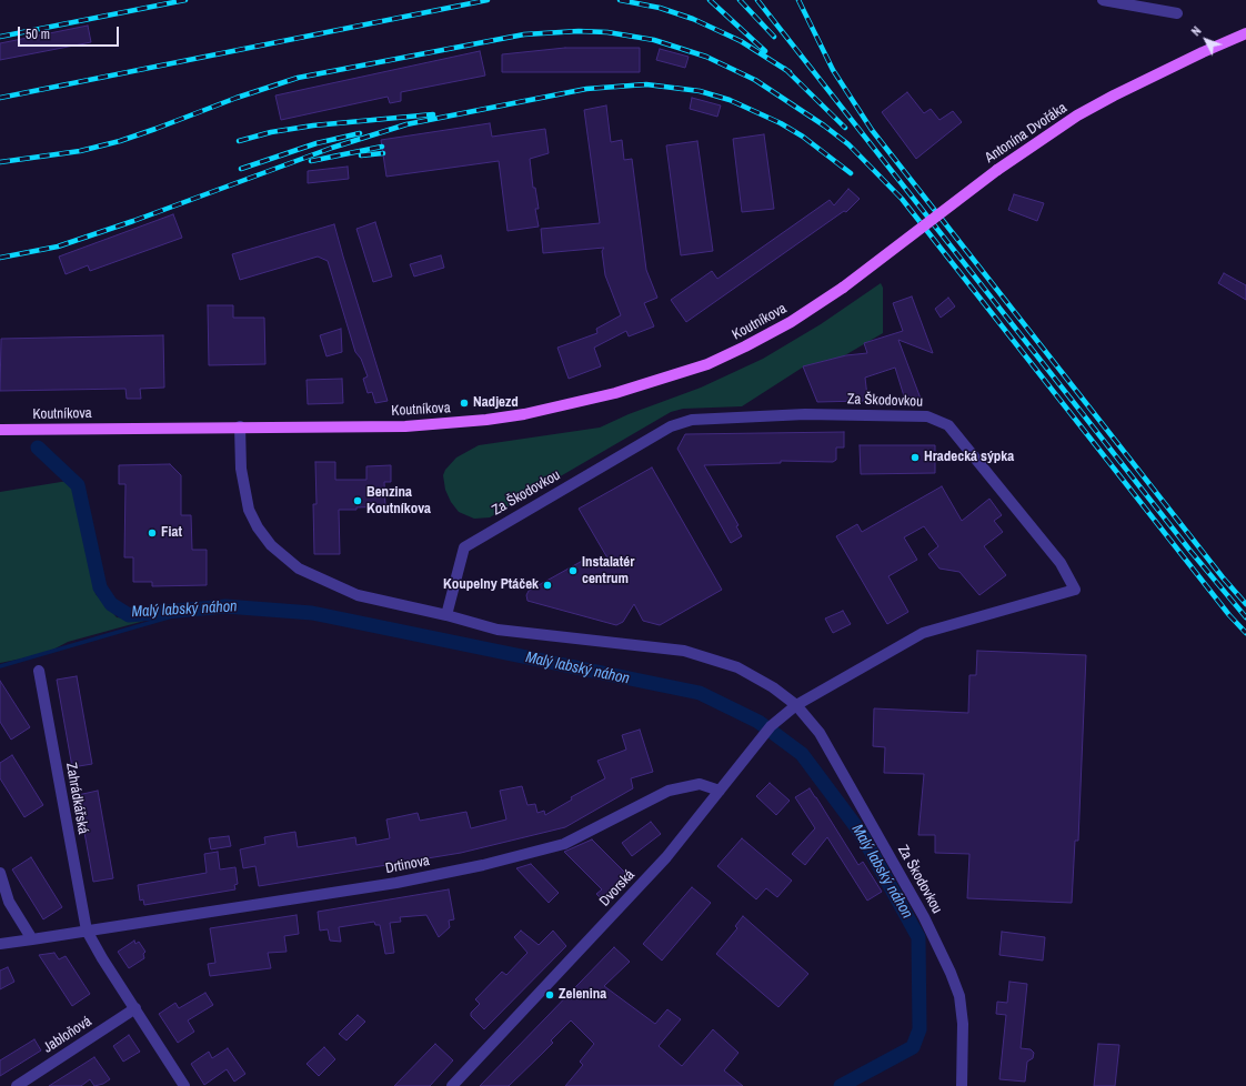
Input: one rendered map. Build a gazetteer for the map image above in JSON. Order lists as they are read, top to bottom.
{
  "streets": {
    "main road": ["Antonína Dvořáka", "Koutníkova"],
    "street": [
      "Za Škodovkou",
      "Zahrádkářská",
      "Drtinova",
      "Dvorská",
      "Jabloňová"
    ]
  },
  "crossings": [
    ["Antonína Dvořáka", "Koutníkova"],
    ["Koutníkova", "Za Škodovkou"],
    ["Za Škodovkou", "Dvorská"],
    ["Zahrádkářská", "Drtinova"],
    ["Zahrádkářská", "Jabloňová"],
    ["Drtinova", "Dvorská"]
  ],
  "water": ["Malý labský náhon"],
  "places": [
    "Nadjezd",
    "Hradecká sýpka",
    "Benzina Koutníkova",
    "Fiat",
    "Instalatér centrum",
    "Koupelny Ptáček",
    "Zelenina"
  ],
  "scale_bar": "50 m",
  "north": "top left"
}
